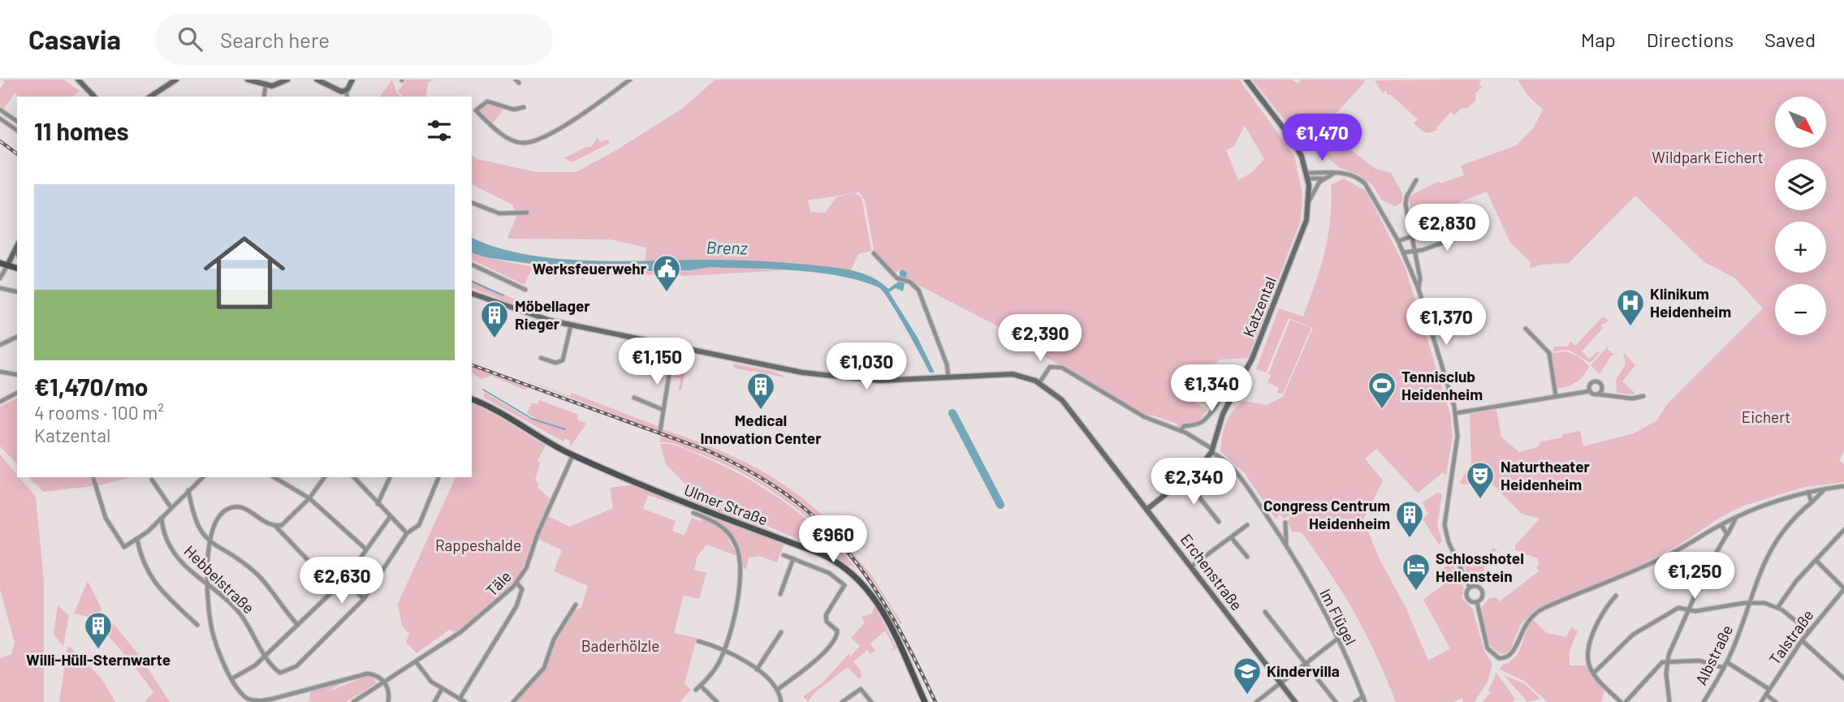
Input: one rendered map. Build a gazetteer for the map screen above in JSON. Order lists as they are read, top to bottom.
{
  "streets": {
    "main road": ["Katzental", "Ulmer Straße", "Erchenstraße"],
    "street": [
      "Hebbelstraße",
      "Täle",
      "Im Flügel",
      "Talstraße",
      "Albstraße"
    ]
  },
  "crossings": [
    ["Katzental", "Im Flügel"],
    ["Ulmer Straße", "Täle"],
    ["Erchenstraße", "Im Flügel"]
  ],
  "water": ["Brenz"],
  "parks": [
    "Wildpark Eichert",
    "Eichert",
    "Rappeshalde",
    "Baderhölzle"
  ],
  "places": {
    "public building": ["Werksfeuerwehr"],
    "hospital": ["Klinikum Heidenheim"],
    "building": [
      "Möbellager Rieger",
      "Medical Innovation Center",
      "Congress Centrum Heidenheim",
      "Willi-Hüll-Sternwarte"
    ],
    "sports": ["Tennisclub Heidenheim"],
    "theatre": ["Naturtheater Heidenheim"],
    "hotel": ["Schlosshotel Hellenstein"],
    "school or university": ["Kindervilla"]
  },
  "north": "bottom right",
  "page": {
    "header": "Casavia",
    "search": "Search here",
    "nav": ["Map", "Directions", "Saved"],
    "map_buttons": ["+", "−"],
    "heading": "11 homes",
    "price": [
      "€1,470",
      "€2,830",
      "€1,370",
      "€2,390",
      "€1,150",
      "€1,030",
      "€1,340",
      "€2,340",
      "€960",
      "€1,250",
      "€2,630"
    ],
    "list": [
      {
        "name": "€1,470/mo",
        "note": "4 rooms · 100 m² · Katzental"
      }
    ]
  }
}
